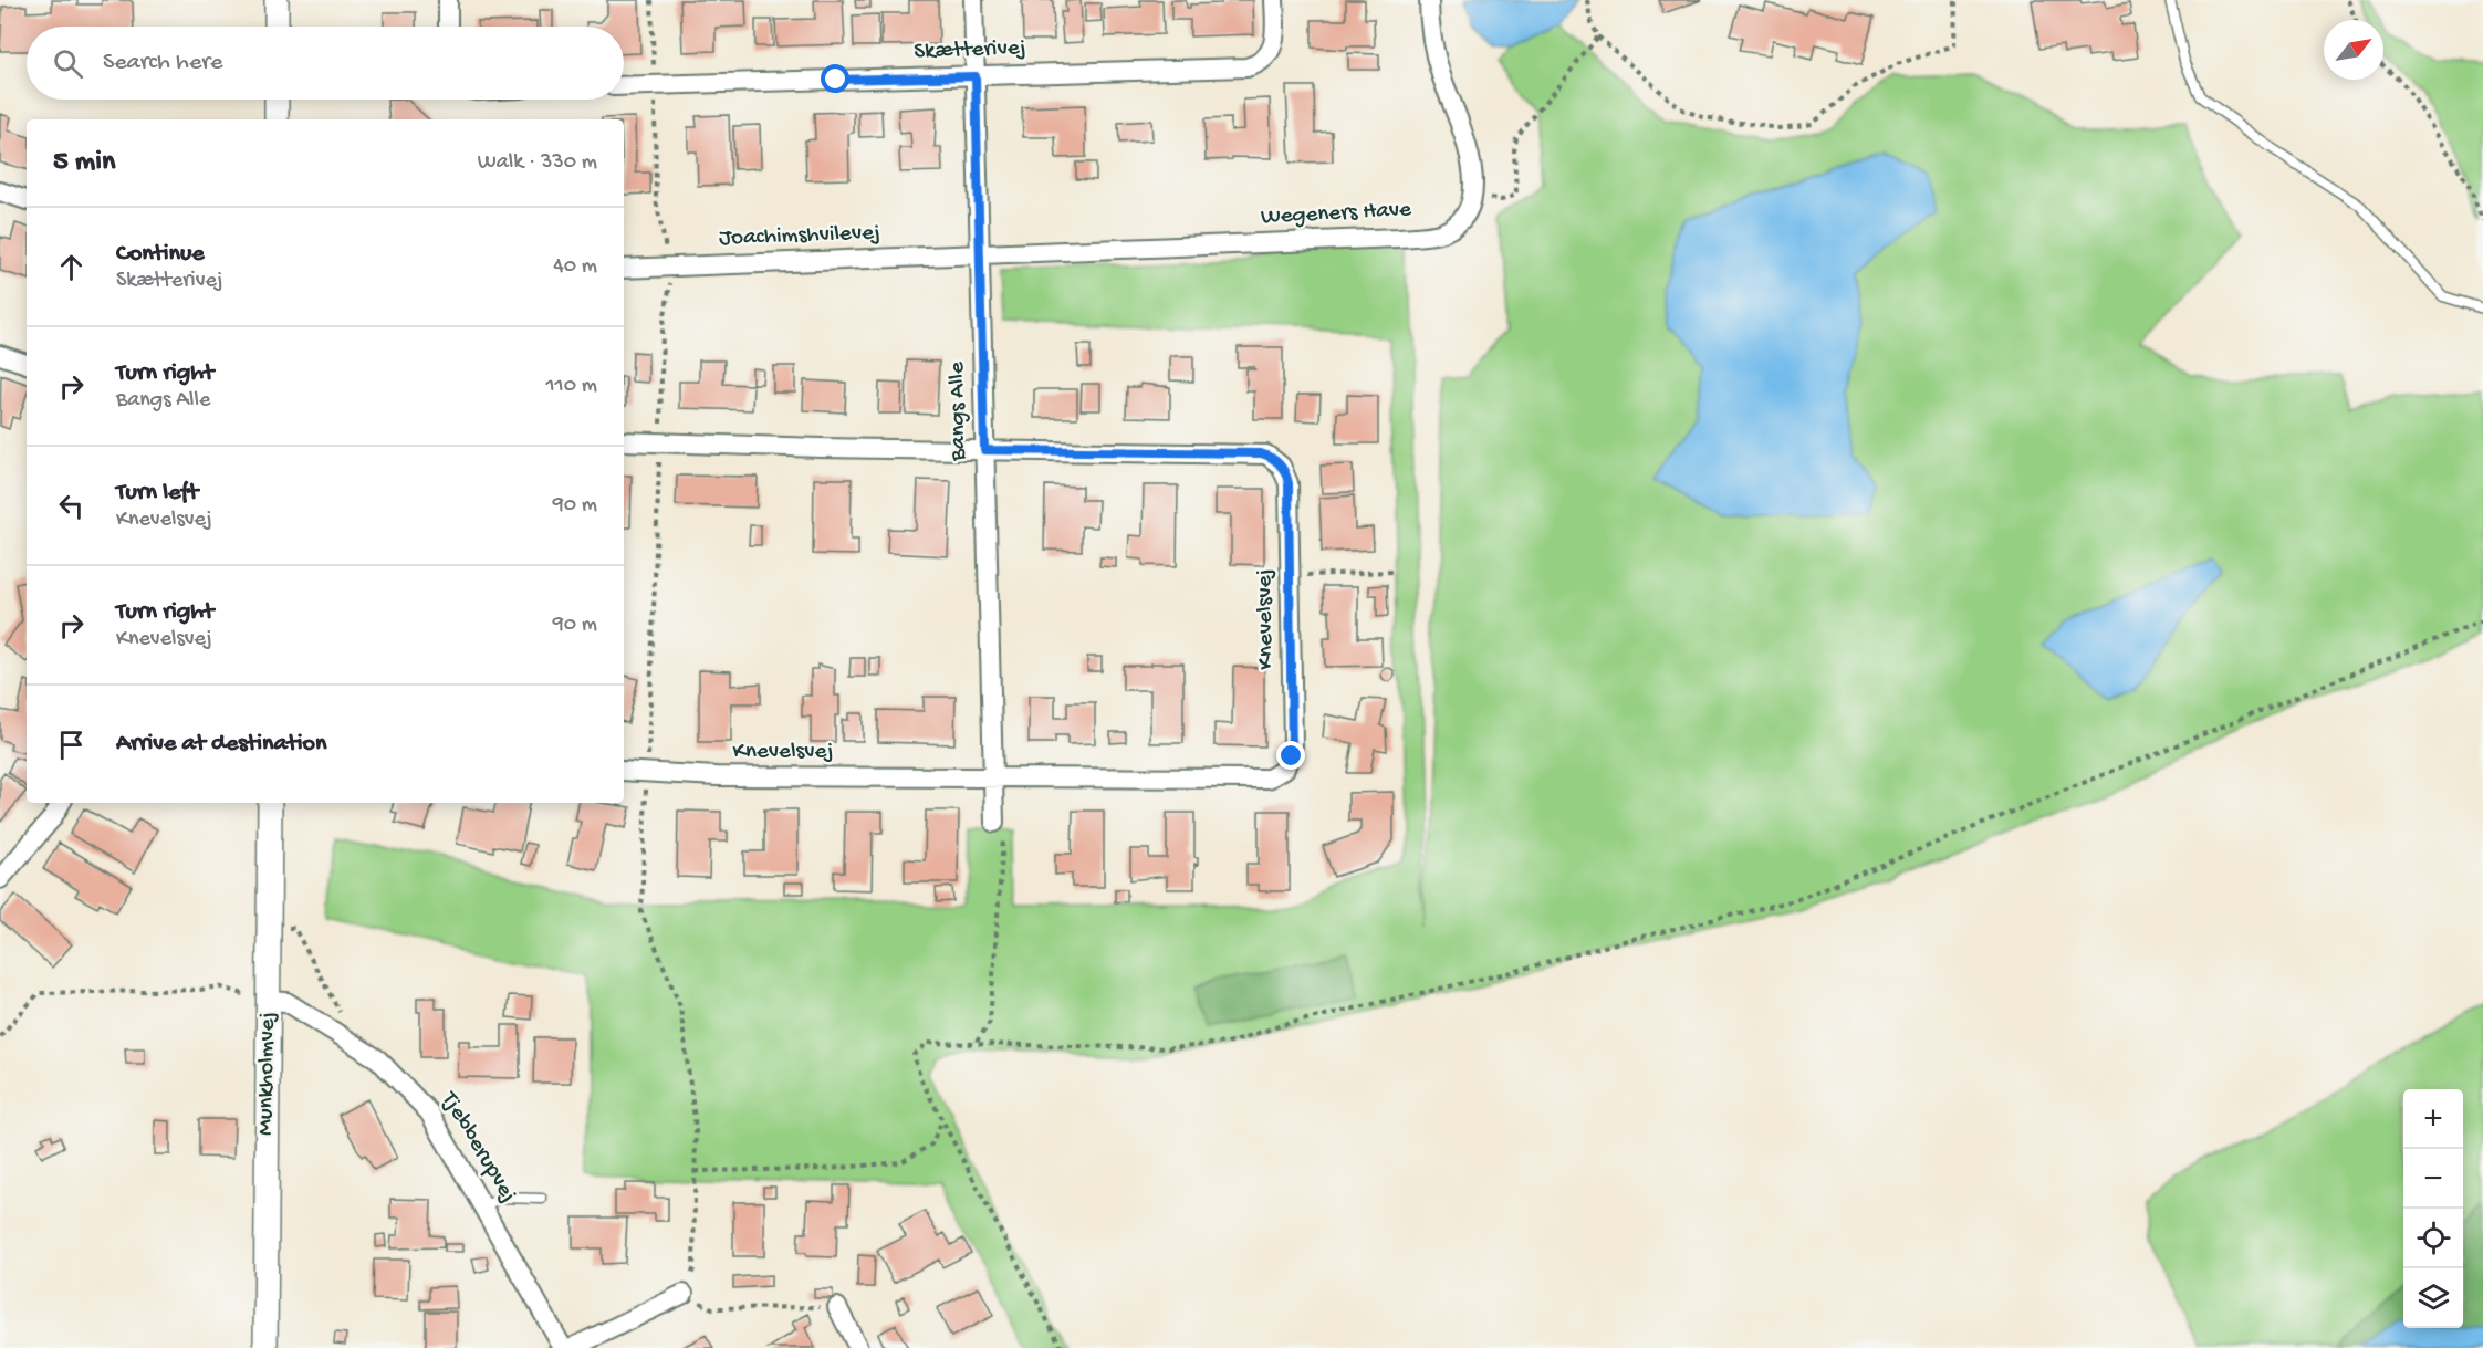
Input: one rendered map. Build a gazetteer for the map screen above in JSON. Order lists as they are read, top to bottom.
{
  "streets": {
    "street": [
      "Skætterivej",
      "Wegeners Have",
      "Joachimshvilevej",
      "Bangs Alle",
      "Knevelsvej",
      "Munkholmvej",
      "Tjebberupvej"
    ]
  },
  "crossings": [
    ["Skætterivej", "Bangs Alle"],
    ["Wegeners Have", "Joachimshvilevej"],
    ["Wegeners Have", "Bangs Alle"],
    ["Joachimshvilevej", "Bangs Alle"],
    ["Bangs Alle", "Knevelsvej"],
    ["Munkholmvej", "Tjebberupvej"]
  ],
  "north": "top right",
  "page": {
    "search": "Search here",
    "heading": ["5 min", "Walk · 330 m"],
    "list": [
      ["Continue", "Skætterivej", "40 m"],
      ["Turn right", "Bangs Alle", "110 m"],
      ["Turn left", "Knevelsvej", "90 m"],
      ["Turn right", "Knevelsvej", "90 m"],
      "Arrive at destination"
    ],
    "map_buttons": ["+", "−"]
  }
}
